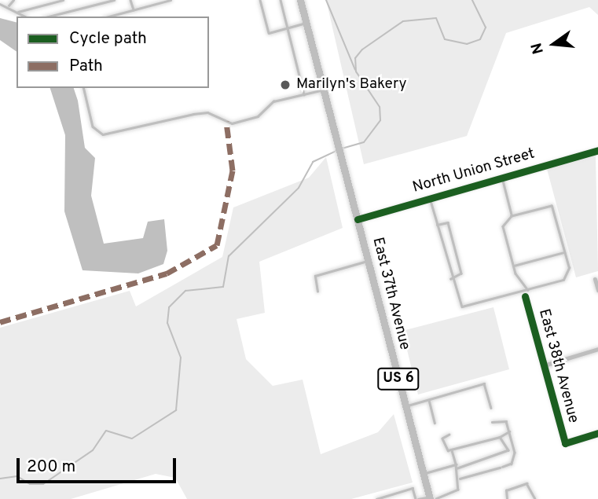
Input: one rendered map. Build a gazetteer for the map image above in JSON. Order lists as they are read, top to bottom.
{
  "streets": {
    "main road": ["East 37th Avenue", "US 6"],
    "street": ["North Union Street", "East 38th Avenue"]
  },
  "crossings": [
    ["North Union Street", "East 37th Avenue"]
  ],
  "places": ["Marilyn's Bakery"],
  "legend": ["Cycle path", "Path"],
  "scale_bar": "200 m",
  "north": "left"
}
